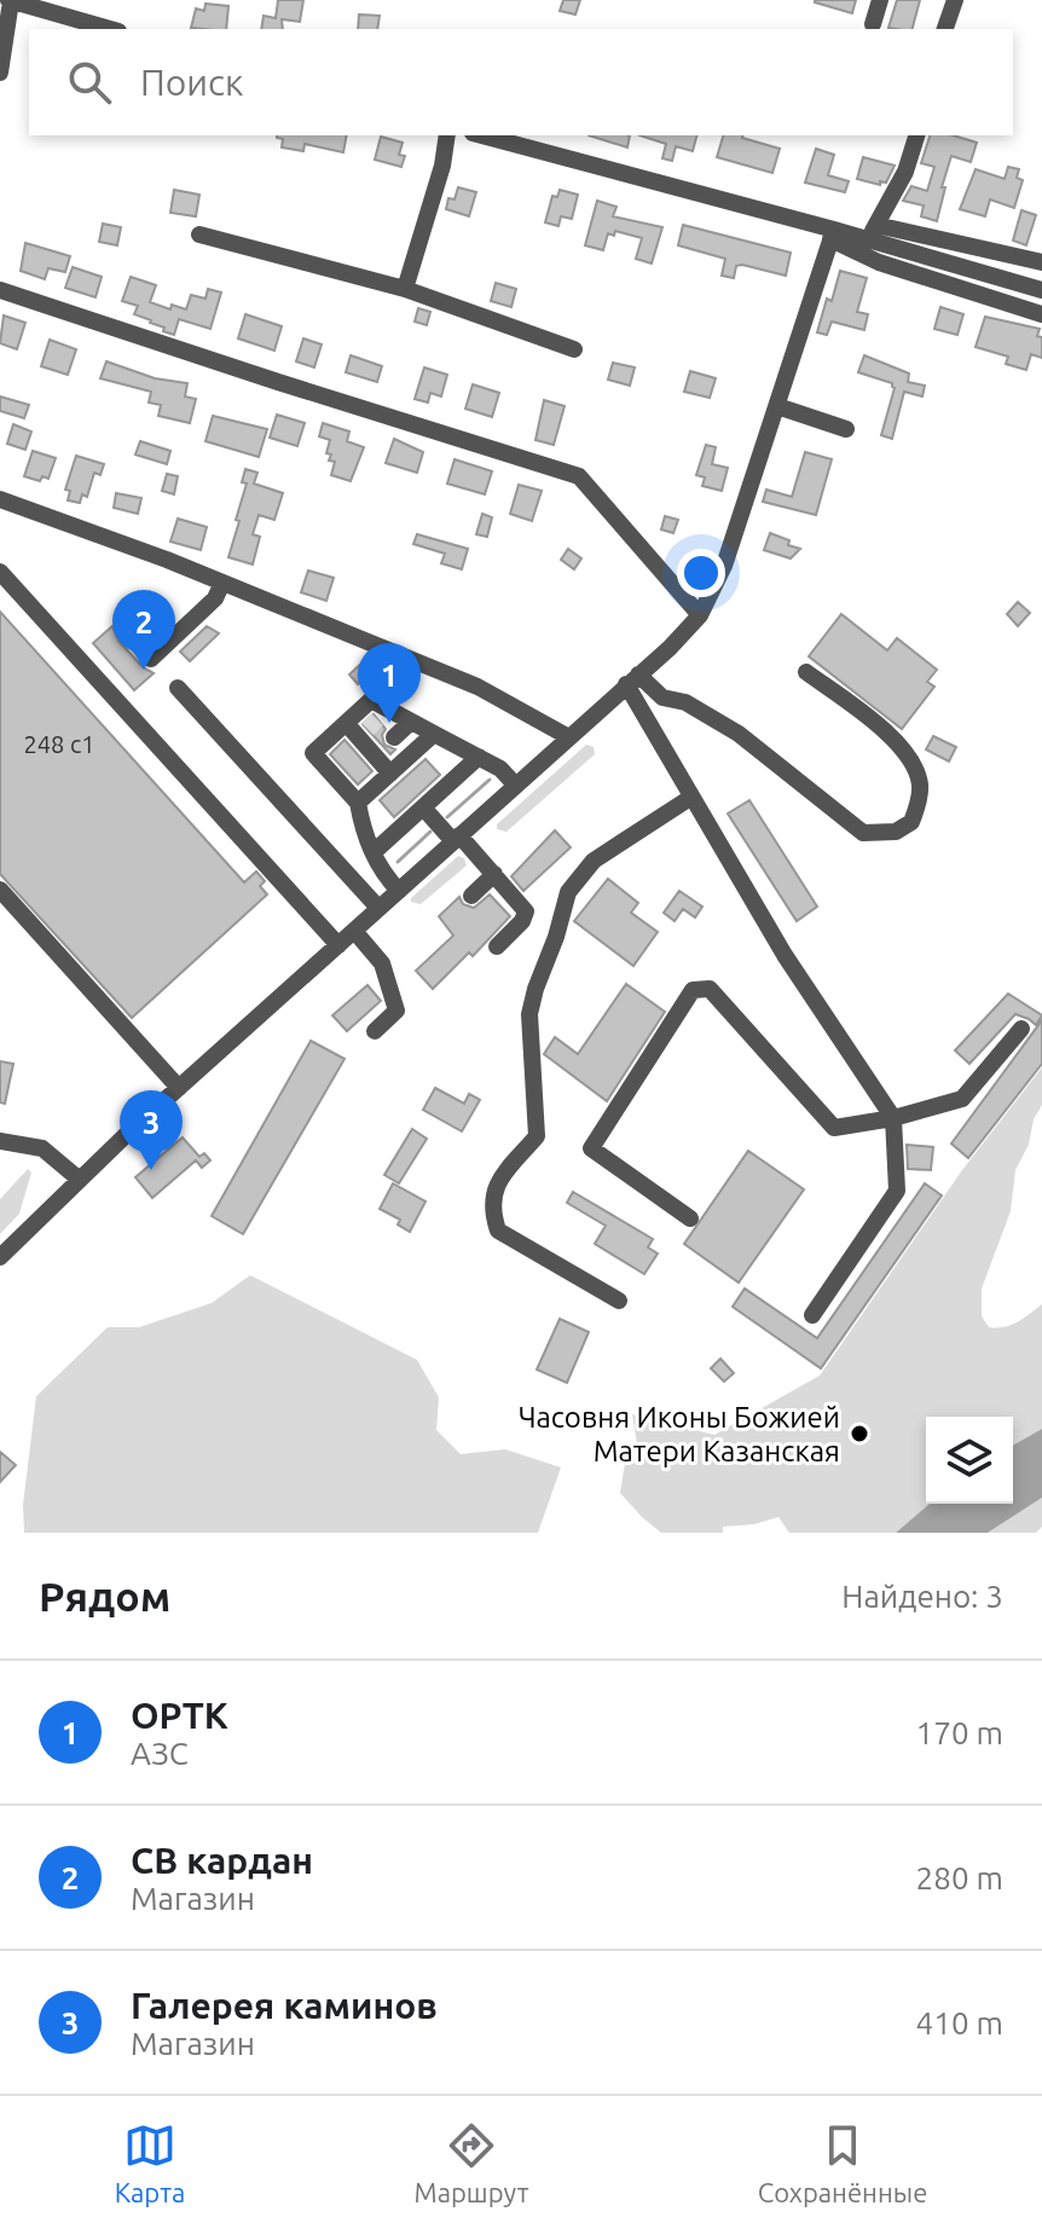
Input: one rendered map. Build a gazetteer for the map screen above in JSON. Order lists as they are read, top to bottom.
{
  "places": ["Часовня Иконы Божией Матери Казанская"],
  "house_numbers": ["248 с1"],
  "page": {
    "search": "Поиск",
    "pins": ["2", "1", "3"],
    "heading": ["Рядом", "Найдено: 3"],
    "list": [
      {
        "mark": "1",
        "name": "ОРТК",
        "note": "АЗС",
        "value": "170 m"
      },
      {
        "mark": "2",
        "name": "СВ кардан",
        "note": "Магазин",
        "value": "280 m"
      },
      {
        "mark": "3",
        "name": "Галерея каминов",
        "note": "Магазин",
        "value": "410 m"
      }
    ],
    "nav": ["Карта", "Маршрут", "Сохранённые"]
  }
}
